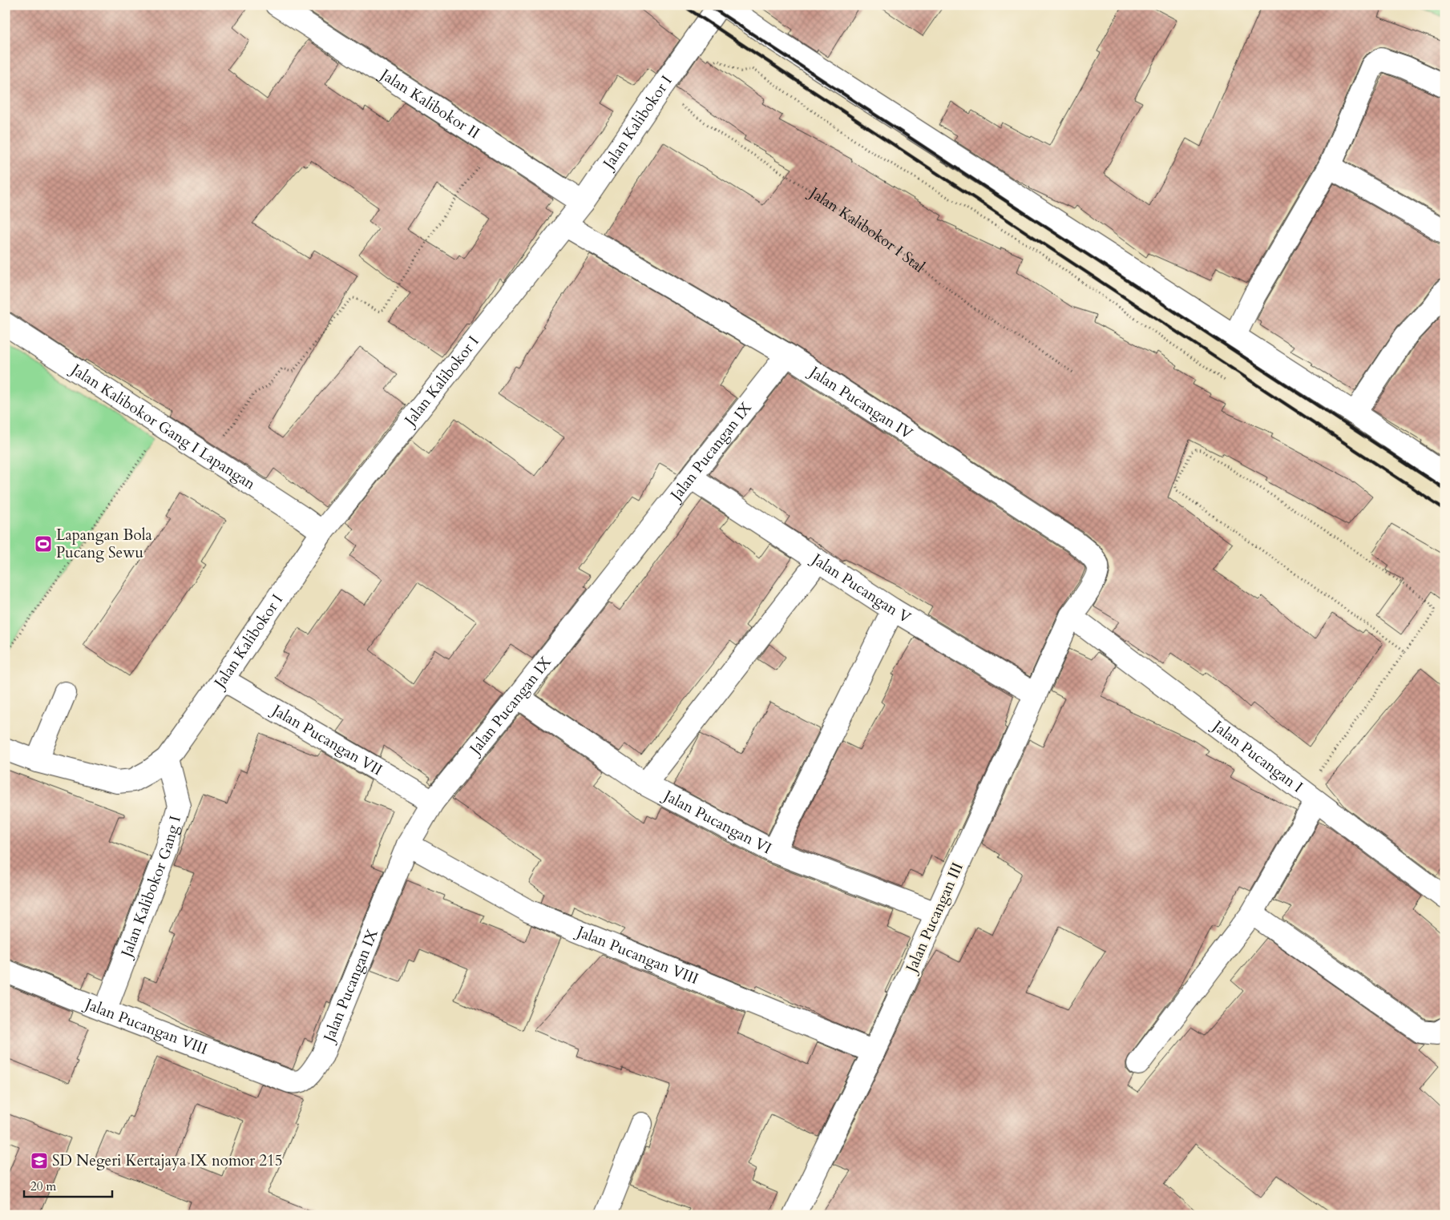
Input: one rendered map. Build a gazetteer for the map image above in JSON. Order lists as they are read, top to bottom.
{
  "streets": {
    "street": [
      "Jalan Kalibokor II",
      "Jalan Kalibokor I",
      "Jalan Pucangan IV",
      "Jalan Kalibokor Gang I Lapangan",
      "Jalan Pucangan IX",
      "Jalan Pucangan V",
      "Jalan Pucangan VII",
      "Jalan Pucangan I",
      "Jalan Pucangan VI",
      "Jalan Kalibokor Gang I",
      "Jalan Pucangan III",
      "Jalan Pucangan VIII"
    ],
    "path": ["Jalan Kalibokor I Stal"]
  },
  "crossings": [
    ["Jalan Kalibokor II", "Jalan Kalibokor I"],
    ["Jalan Kalibokor I", "Jalan Kalibokor I Stal"],
    ["Jalan Kalibokor I", "Jalan Pucangan IV"],
    ["Jalan Kalibokor I", "Jalan Kalibokor Gang I Lapangan"],
    ["Jalan Kalibokor I", "Jalan Pucangan VII"],
    ["Jalan Kalibokor I", "Jalan Kalibokor Gang I"],
    ["Jalan Pucangan IV", "Jalan Pucangan IX"],
    ["Jalan Pucangan IV", "Jalan Pucangan I"],
    ["Jalan Pucangan IV", "Jalan Pucangan III"],
    ["Jalan Pucangan IX", "Jalan Pucangan V"],
    ["Jalan Pucangan IX", "Jalan Pucangan VII"],
    ["Jalan Pucangan IX", "Jalan Pucangan VI"],
    ["Jalan Pucangan IX", "Jalan Pucangan VIII"],
    ["Jalan Pucangan V", "Jalan Pucangan III"],
    ["Jalan Pucangan I", "Jalan Pucangan III"],
    ["Jalan Pucangan VI", "Jalan Pucangan III"],
    ["Jalan Kalibokor Gang I", "Jalan Pucangan VIII"],
    ["Jalan Pucangan III", "Jalan Pucangan VIII"]
  ],
  "places": {
    "sports": ["Lapangan Bola Pucang Sewu"],
    "school or university": ["SD Negeri Kertajaya IX nomor 215"]
  },
  "scale_bar": "20 m"
}
